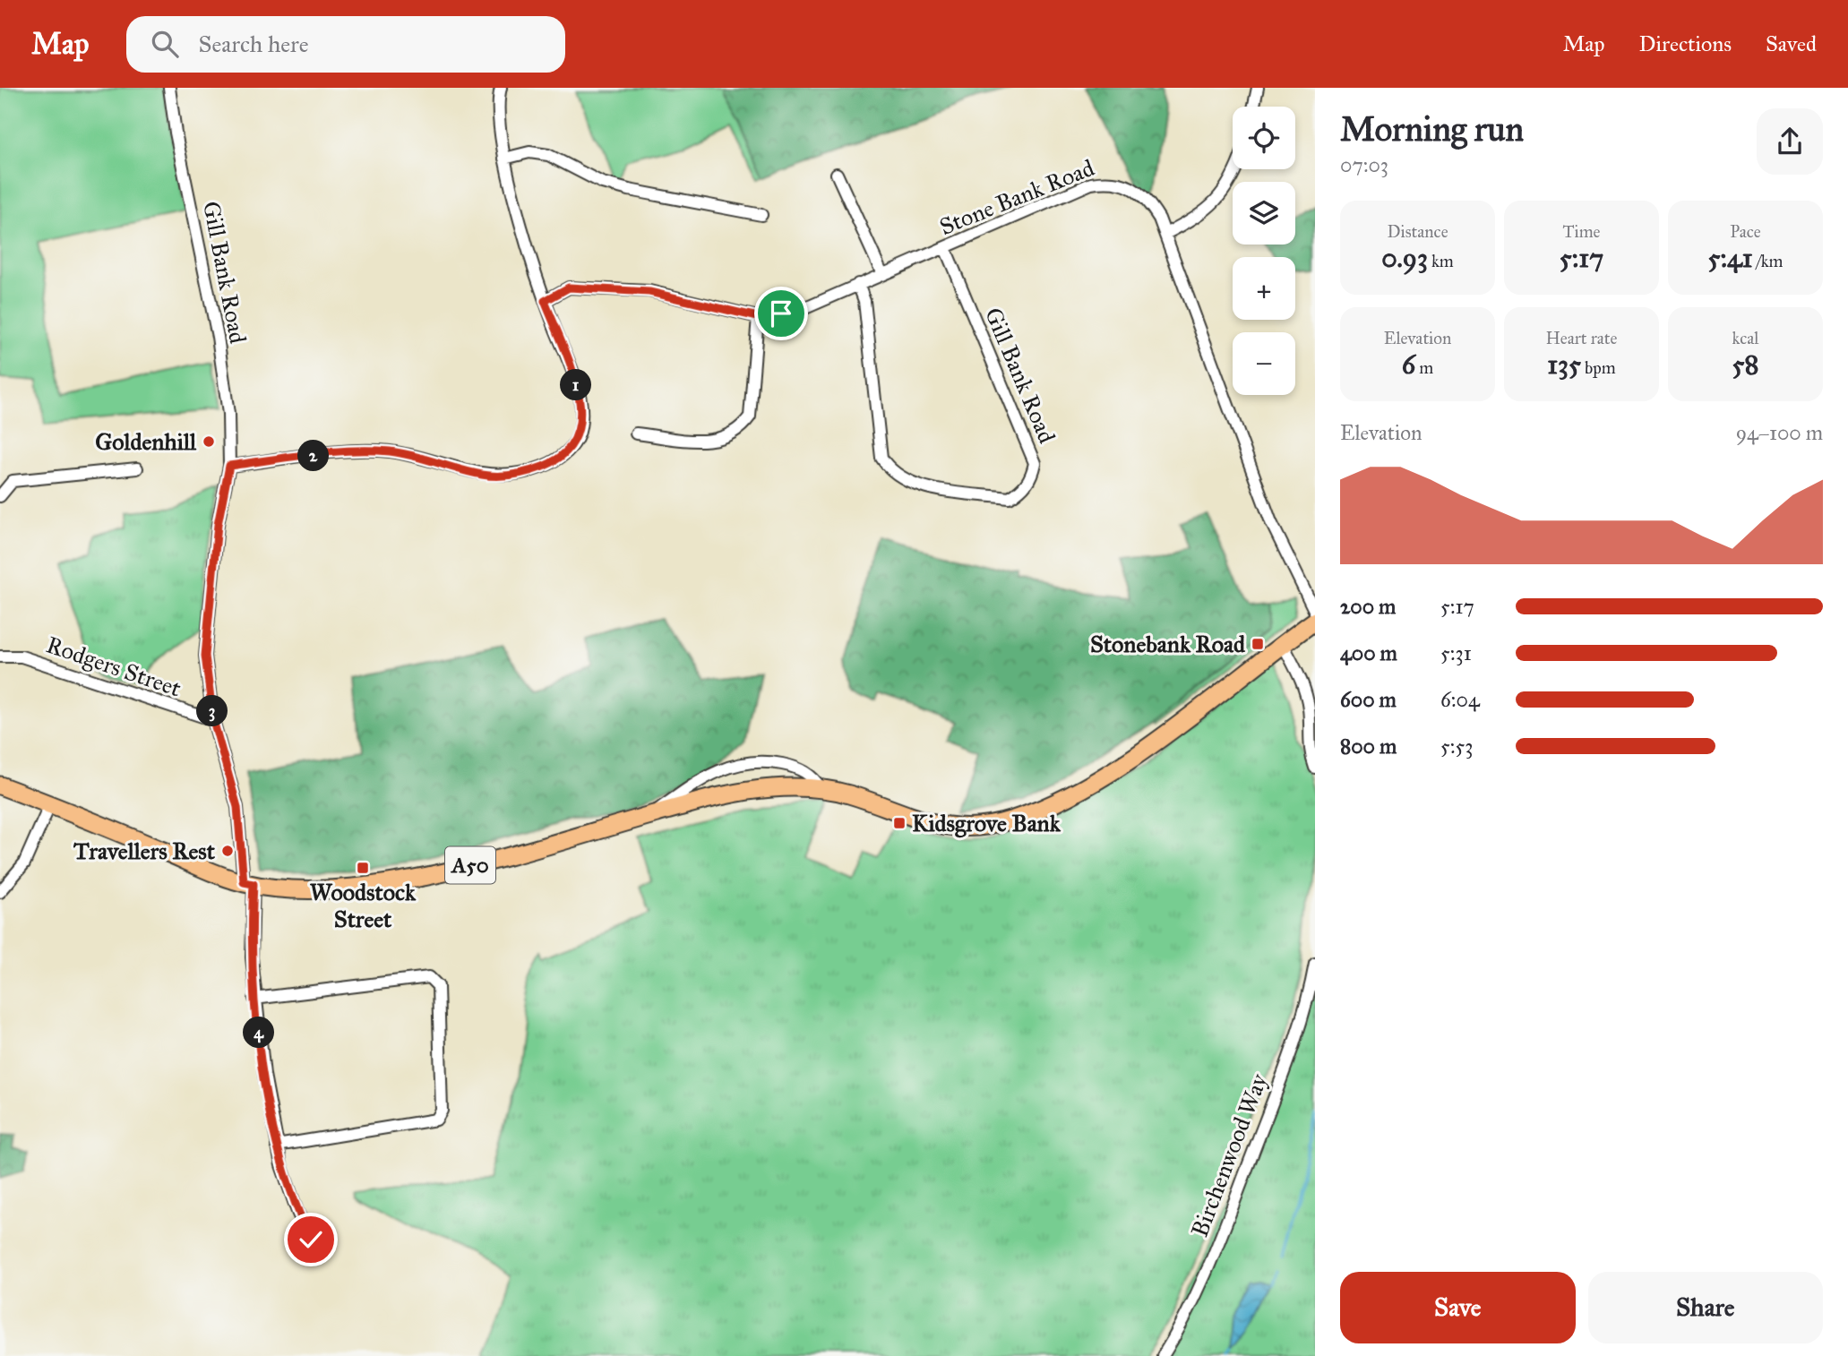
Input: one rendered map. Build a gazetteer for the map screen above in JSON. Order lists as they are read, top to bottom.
{
  "streets": {
    "main road": ["A50"],
    "street": [
      "Stone Bank Road",
      "Gill Bank Road",
      "Rodgers Street",
      "Birchenwood Way"
    ]
  },
  "crossings": [
    ["Stone Bank Road", "Gill Bank Road"]
  ],
  "places": {
    "other": ["Goldenhill", "Travellers Rest"],
    "transit": ["Stonebank Road", "Kidsgrove Bank", "Woodstock Street"]
  },
  "page": {
    "header": "Map",
    "search": "Search here",
    "nav": ["Map", "Directions", "Saved"],
    "heading": ["Morning run", "07:03"],
    "map_buttons": ["+", "−"],
    "stats": [
      ["Distance", "0.93 km"],
      ["Time", "5:17"],
      ["Pace", "5:41 /km"],
      ["Elevation", "6 m"],
      ["Heart rate", "135 bpm"],
      ["kcal", "58"]
    ],
    "pins": [
      "1",
      "2",
      "3",
      "4"
    ],
    "chart": ["Elevation", "94–100 m"],
    "list": [
      {
        "name": "200 m",
        "note": "5:17"
      },
      {
        "name": "400 m",
        "note": "5:31"
      },
      {
        "name": "600 m",
        "note": "6:04"
      },
      {
        "name": "800 m",
        "note": "5:53"
      }
    ],
    "buttons": ["Save", "Share"]
  }
}
